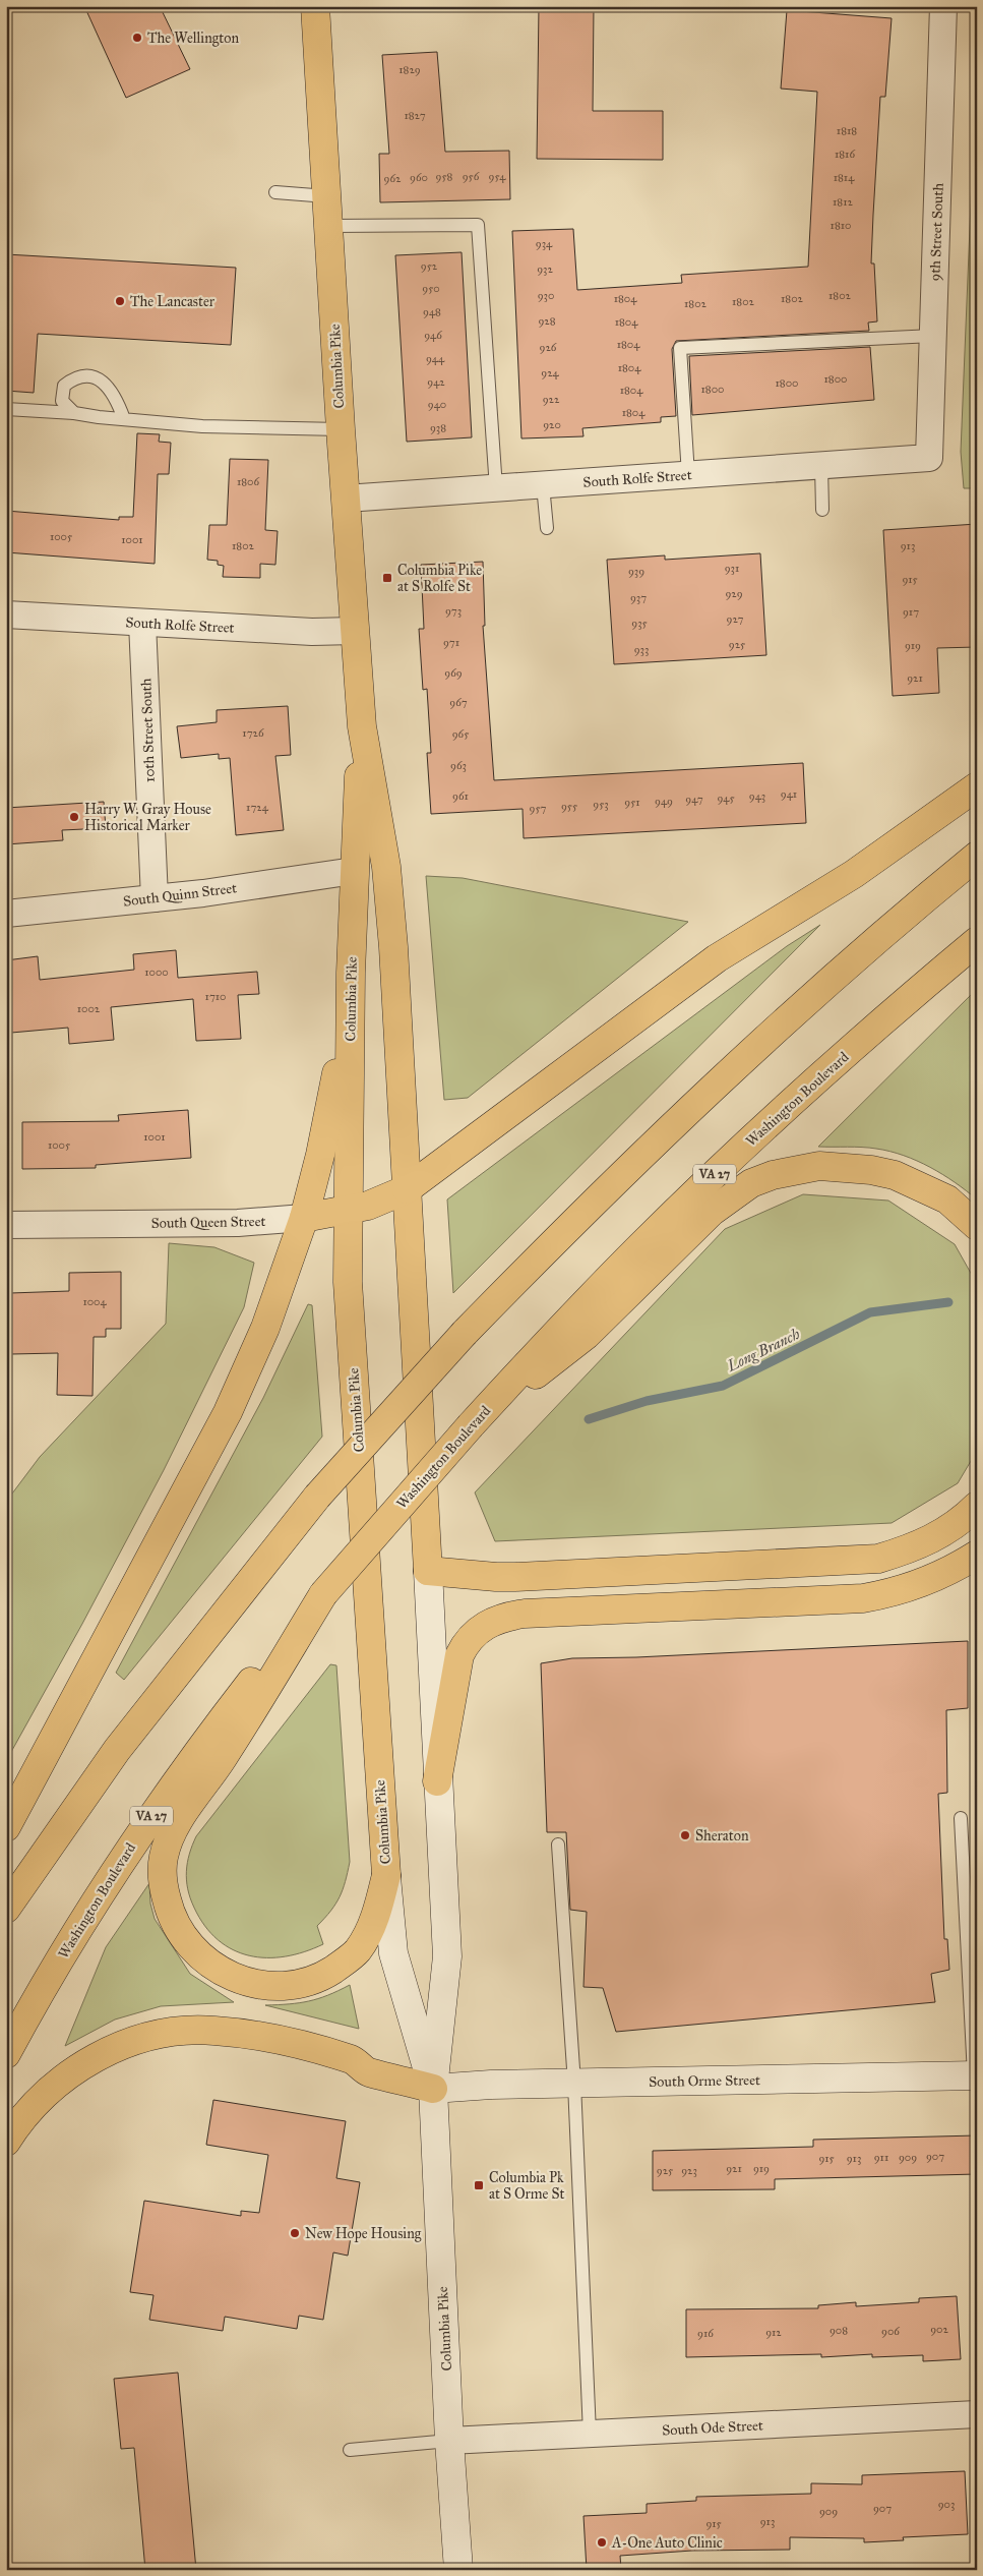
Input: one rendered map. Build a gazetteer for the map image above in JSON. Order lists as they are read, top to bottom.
{
  "streets": {
    "main road": [
      "Columbia Pike",
      "Washington Boulevard",
      "VA 27",
      "South Queen Street",
      "South Orme Street"
    ],
    "street": [
      "9th Street South",
      "South Rolfe Street",
      "10th Street South",
      "South Quinn Street",
      "South Ode Street"
    ]
  },
  "crossings": [
    ["9th Street South", "South Rolfe Street"],
    ["Columbia Pike", "South Rolfe Street"],
    ["Columbia Pike", "South Quinn Street"],
    ["Columbia Pike", "South Queen Street"],
    ["Columbia Pike", "South Orme Street"],
    ["Columbia Pike", "South Ode Street"],
    ["South Rolfe Street", "10th Street South"],
    ["10th Street South", "South Quinn Street"]
  ],
  "water": ["Long Branch"],
  "places": {
    "other": [
      "The Wellington",
      "The Lancaster",
      "Harry W. Gray House Historical Marker",
      "Sheraton",
      "New Hope Housing",
      "A-One Auto Clinic"
    ],
    "transit": ["Columbia Pike at S Rolfe St", "Columbia Pk at S Orme St"]
  },
  "house_numbers": [
    "1829",
    "1827",
    "1818",
    "1816",
    "958",
    "956",
    "954",
    "960",
    "1814",
    "962",
    "1812",
    "1810",
    "934",
    "952",
    "932",
    "950",
    "930",
    "1802",
    "1804",
    "1802",
    "1802",
    "1802",
    "948",
    "928",
    "1804",
    "946",
    "1804",
    "926",
    "944",
    "1804",
    "924",
    "1800",
    "942",
    "1800",
    "1800",
    "1804",
    "922",
    "940",
    "1804",
    "920",
    "938",
    "1806",
    "1005",
    "1001",
    "1802",
    "913",
    "931",
    "939",
    "915",
    "929",
    "937",
    "973",
    "917",
    "927",
    "935",
    "971",
    "925",
    "919",
    "933",
    "969",
    "921",
    "967",
    "1726",
    "965",
    "963",
    "941",
    "961",
    "943",
    "945",
    "947",
    "949",
    "951",
    "953",
    "955",
    "1724",
    "957",
    "1000",
    "1710",
    "1002",
    "1001",
    "1005",
    "1004",
    "907",
    "911",
    "909",
    "915",
    "913",
    "921",
    "919",
    "925",
    "923",
    "902",
    "908",
    "906",
    "912",
    "916",
    "903",
    "907",
    "909",
    "913",
    "915"
  ]
}
